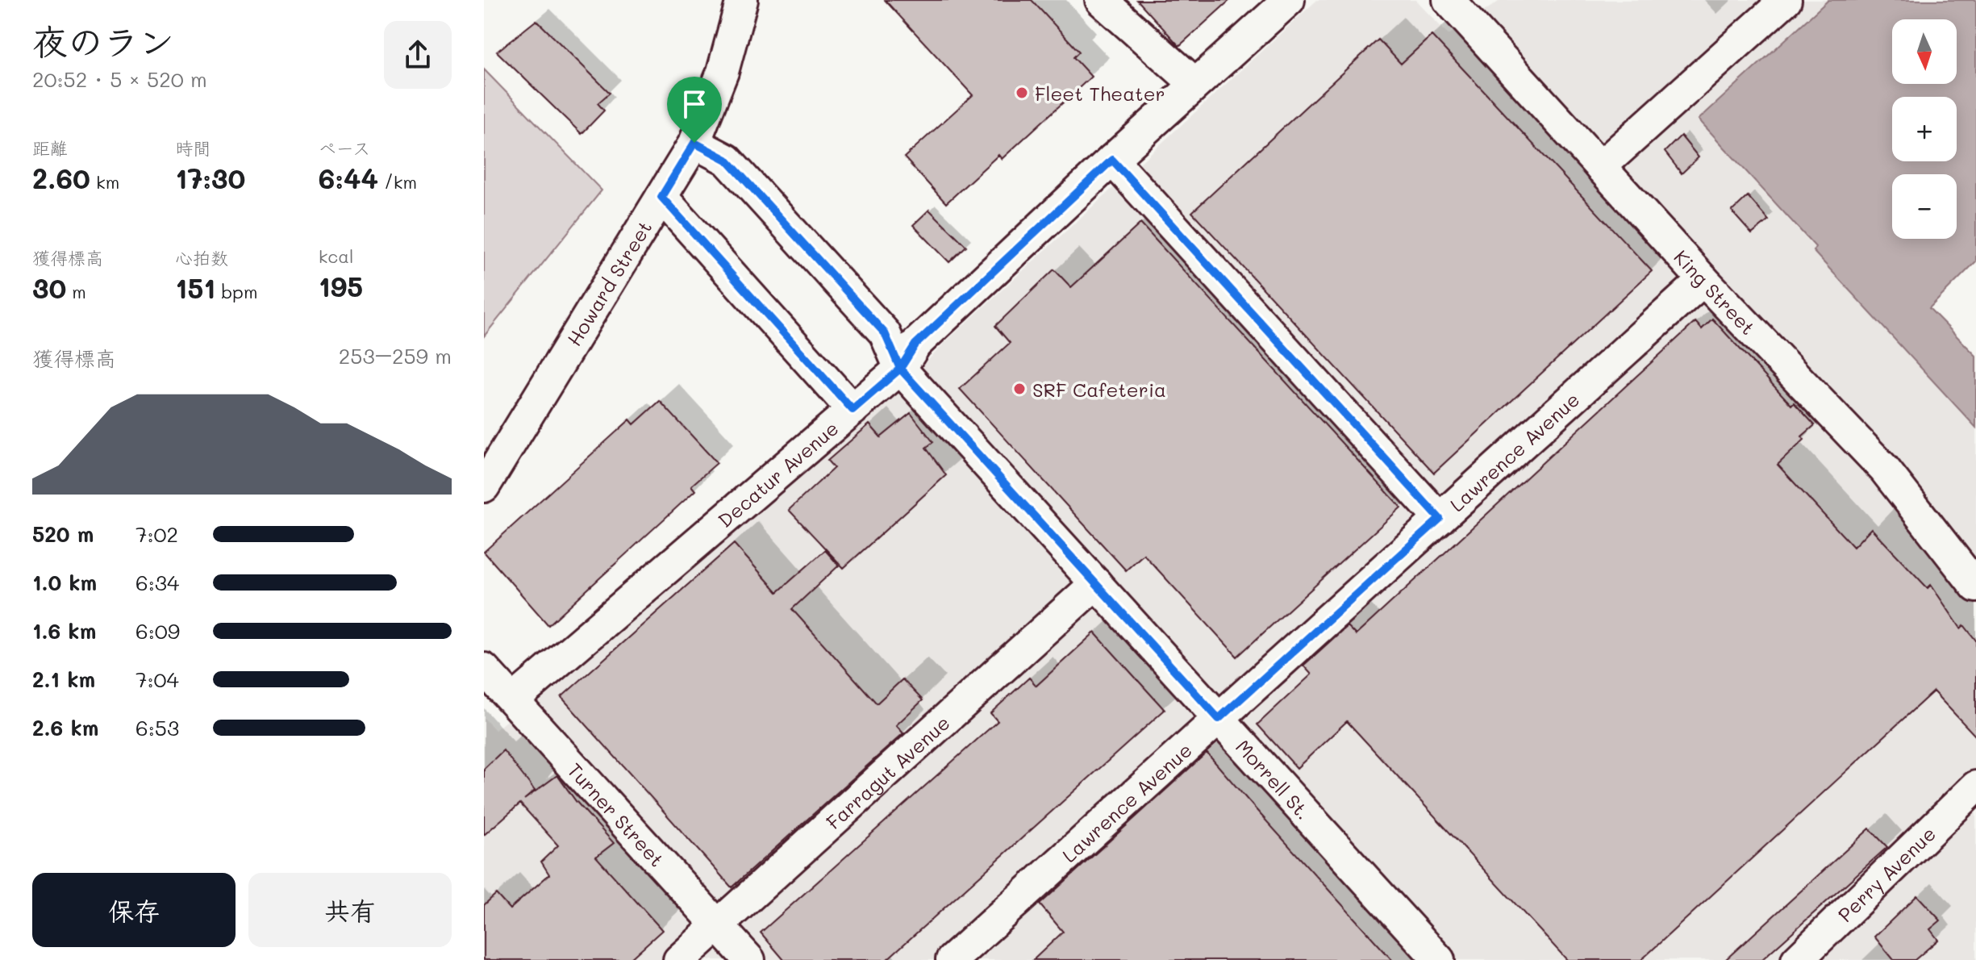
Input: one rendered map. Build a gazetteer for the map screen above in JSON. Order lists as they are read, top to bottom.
{
  "streets": {
    "street": [
      "Howard Street",
      "King Street",
      "Lawrence Avenue",
      "Decatur Avenue",
      "Farragut Avenue",
      "Morrell St.",
      "Turner Street",
      "Perry Avenue"
    ]
  },
  "crossings": [
    ["Howard Street", "Morrell St."],
    ["King Street", "Lawrence Avenue"],
    ["Lawrence Avenue", "Morrell St."],
    ["Decatur Avenue", "Morrell St."],
    ["Decatur Avenue", "Turner Street"],
    ["Farragut Avenue", "Morrell St."],
    ["Farragut Avenue", "Turner Street"]
  ],
  "places": ["Fleet Theater", "SRF Cafeteria"],
  "north": "bottom",
  "page": {
    "heading": ["夜のラン", "20:52 · 5 × 520 m"],
    "map_buttons": ["+", "−"],
    "stats": [
      ["距離", "2.60 km"],
      ["時間", "17:30"],
      ["ペース", "6:44 /km"],
      ["獲得標高", "30 m"],
      ["心拍数", "151 bpm"],
      ["kcal", "195"]
    ],
    "chart": ["獲得標高", "253–259 m"],
    "list": [
      {
        "name": "520 m",
        "note": "7:02"
      },
      {
        "name": "1.0 km",
        "note": "6:34"
      },
      {
        "name": "1.6 km",
        "note": "6:09"
      },
      {
        "name": "2.1 km",
        "note": "7:04"
      },
      {
        "name": "2.6 km",
        "note": "6:53"
      }
    ],
    "buttons": ["保存", "共有"]
  }
}
